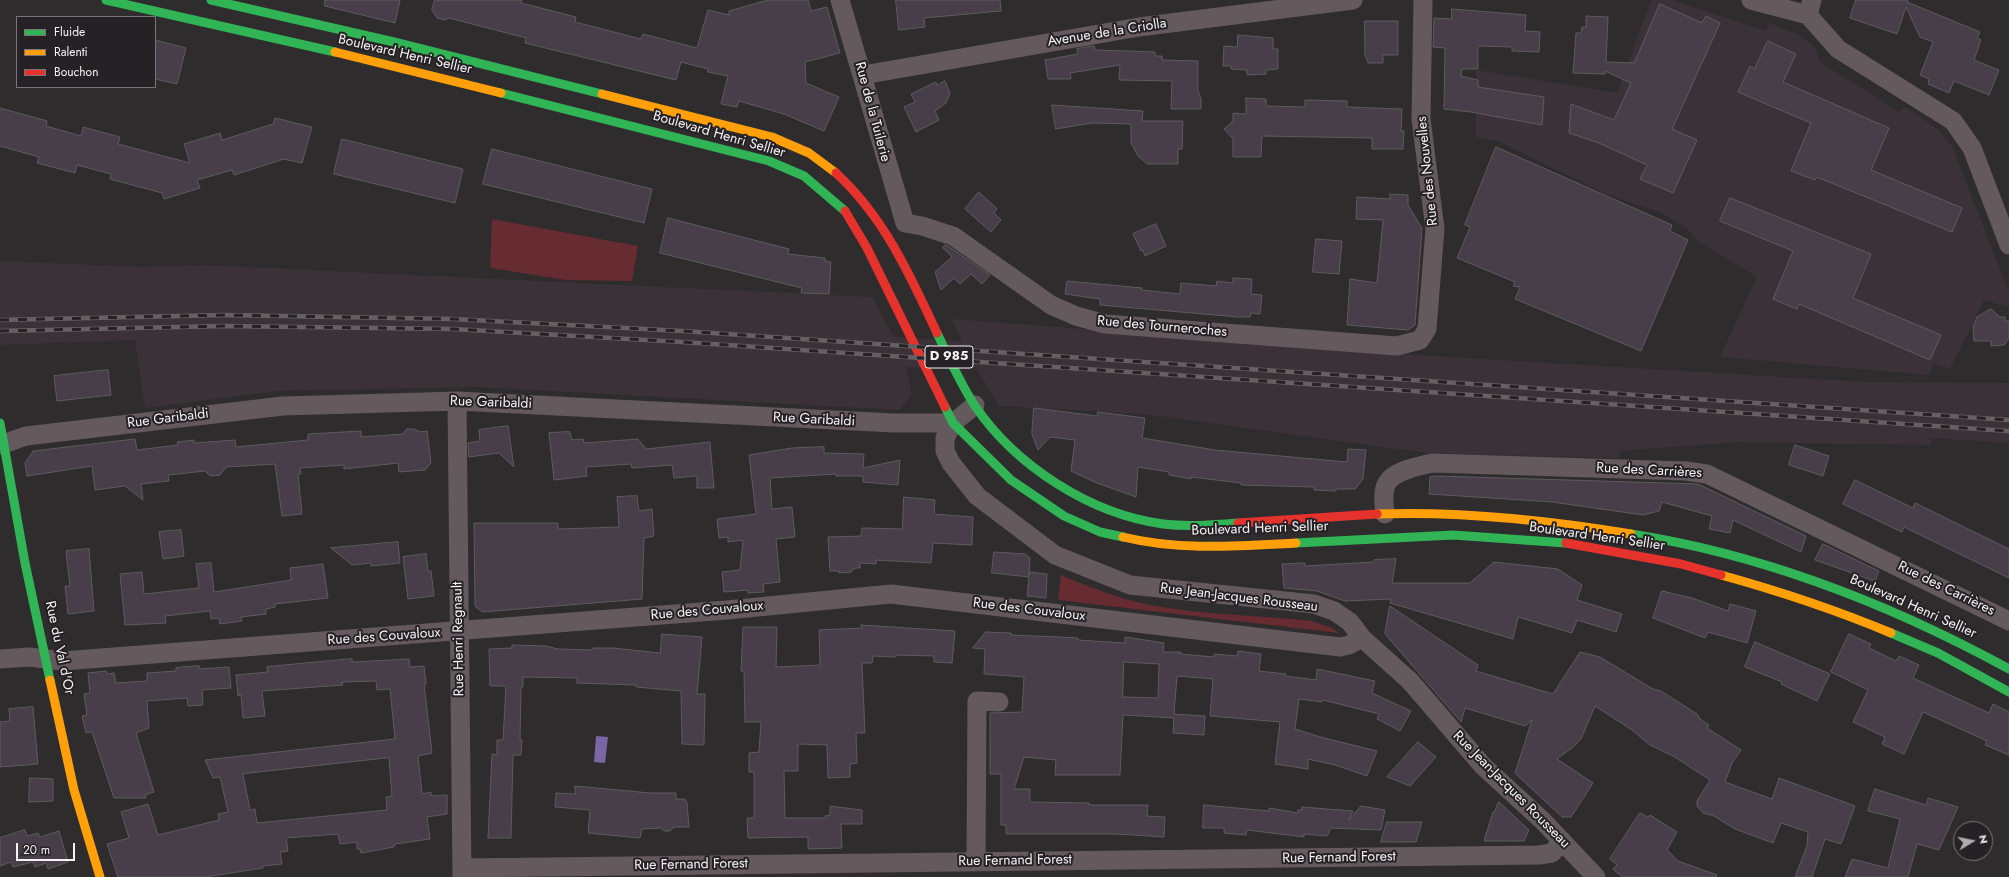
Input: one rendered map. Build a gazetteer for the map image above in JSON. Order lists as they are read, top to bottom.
{
  "streets": {
    "main road": ["Boulevard Henri Sellier", "D 985", "Rue du Val d'Or"],
    "street": [
      "Avenue de la Criolla",
      "Rue de la Tuilerie",
      "Rue des Nouvelles",
      "Rue des Tourneroches",
      "Rue Garibaldi",
      "Rue des Carrières",
      "Rue Jean-Jacques Rousseau",
      "Rue des Couvaloux",
      "Rue Henri Regnault",
      "Rue Fernand Forest"
    ]
  },
  "crossings": [
    ["Avenue de la Criolla", "Rue de la Tuilerie"],
    ["Boulevard Henri Sellier", "Rue Garibaldi"],
    ["Boulevard Henri Sellier", "Rue des Carrières"],
    ["Boulevard Henri Sellier", "Rue Jean-Jacques Rousseau"],
    ["Rue de la Tuilerie", "Rue des Tourneroches"],
    ["Rue des Nouvelles", "Rue des Tourneroches"],
    ["Rue Garibaldi", "Rue Jean-Jacques Rousseau"],
    ["Rue Garibaldi", "Rue Henri Regnault"],
    ["Rue Garibaldi", "Rue du Val d'Or"],
    ["Rue Jean-Jacques Rousseau", "Rue des Couvaloux"],
    ["Rue Jean-Jacques Rousseau", "Rue Fernand Forest"],
    ["Rue des Couvaloux", "Rue Henri Regnault"],
    ["Rue des Couvaloux", "Rue du Val d'Or"],
    ["Rue Henri Regnault", "Rue Fernand Forest"]
  ],
  "legend": ["Fluide", "Ralenti", "Bouchon"],
  "scale_bar": "20 m",
  "north": "right"
}
